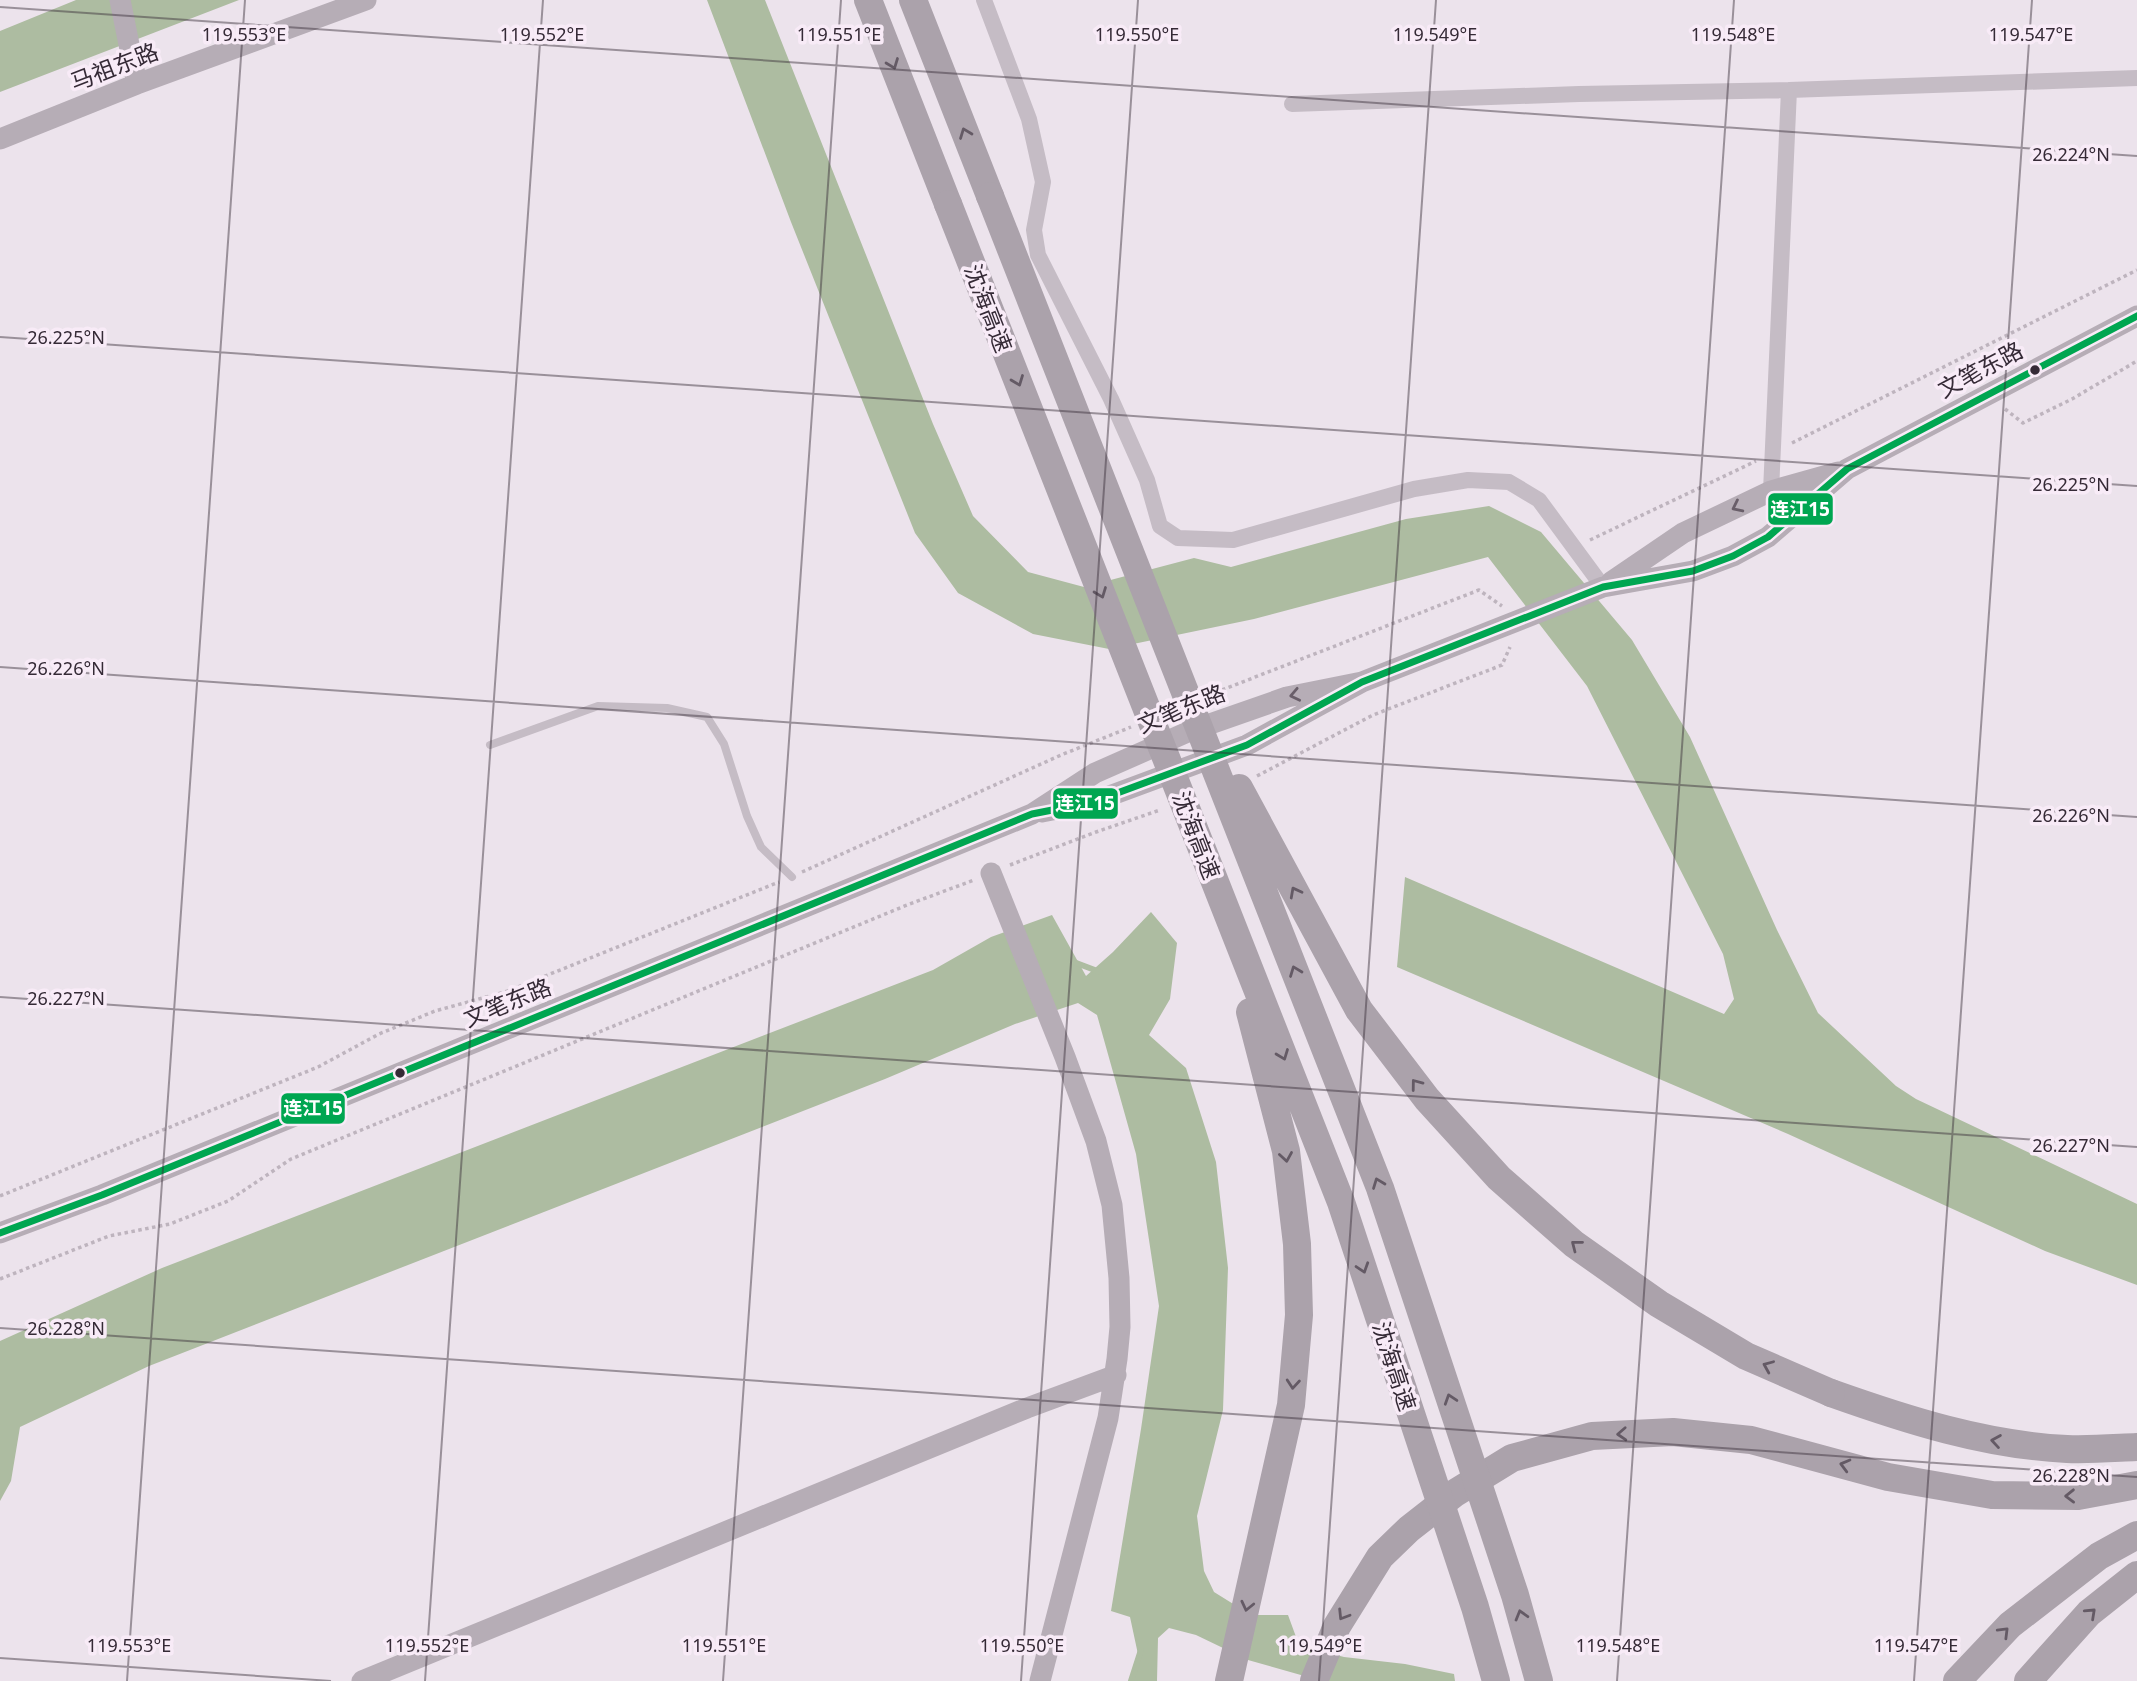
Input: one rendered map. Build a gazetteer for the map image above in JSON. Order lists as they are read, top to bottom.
{
  "streets": {
    "highway": ["沈海高速"],
    "main road": ["马祖东路", "文笔东路"]
  },
  "lines": ["transit line 连江15"],
  "coordinates": [
    "119.553°E",
    "119.552°E",
    "119.551°E",
    "119.550°E",
    "119.549°E",
    "119.548°E",
    "119.547°E",
    "26.224°N",
    "26.225°N",
    "26.226°N",
    "26.227°N",
    "26.228°N"
  ]
}
